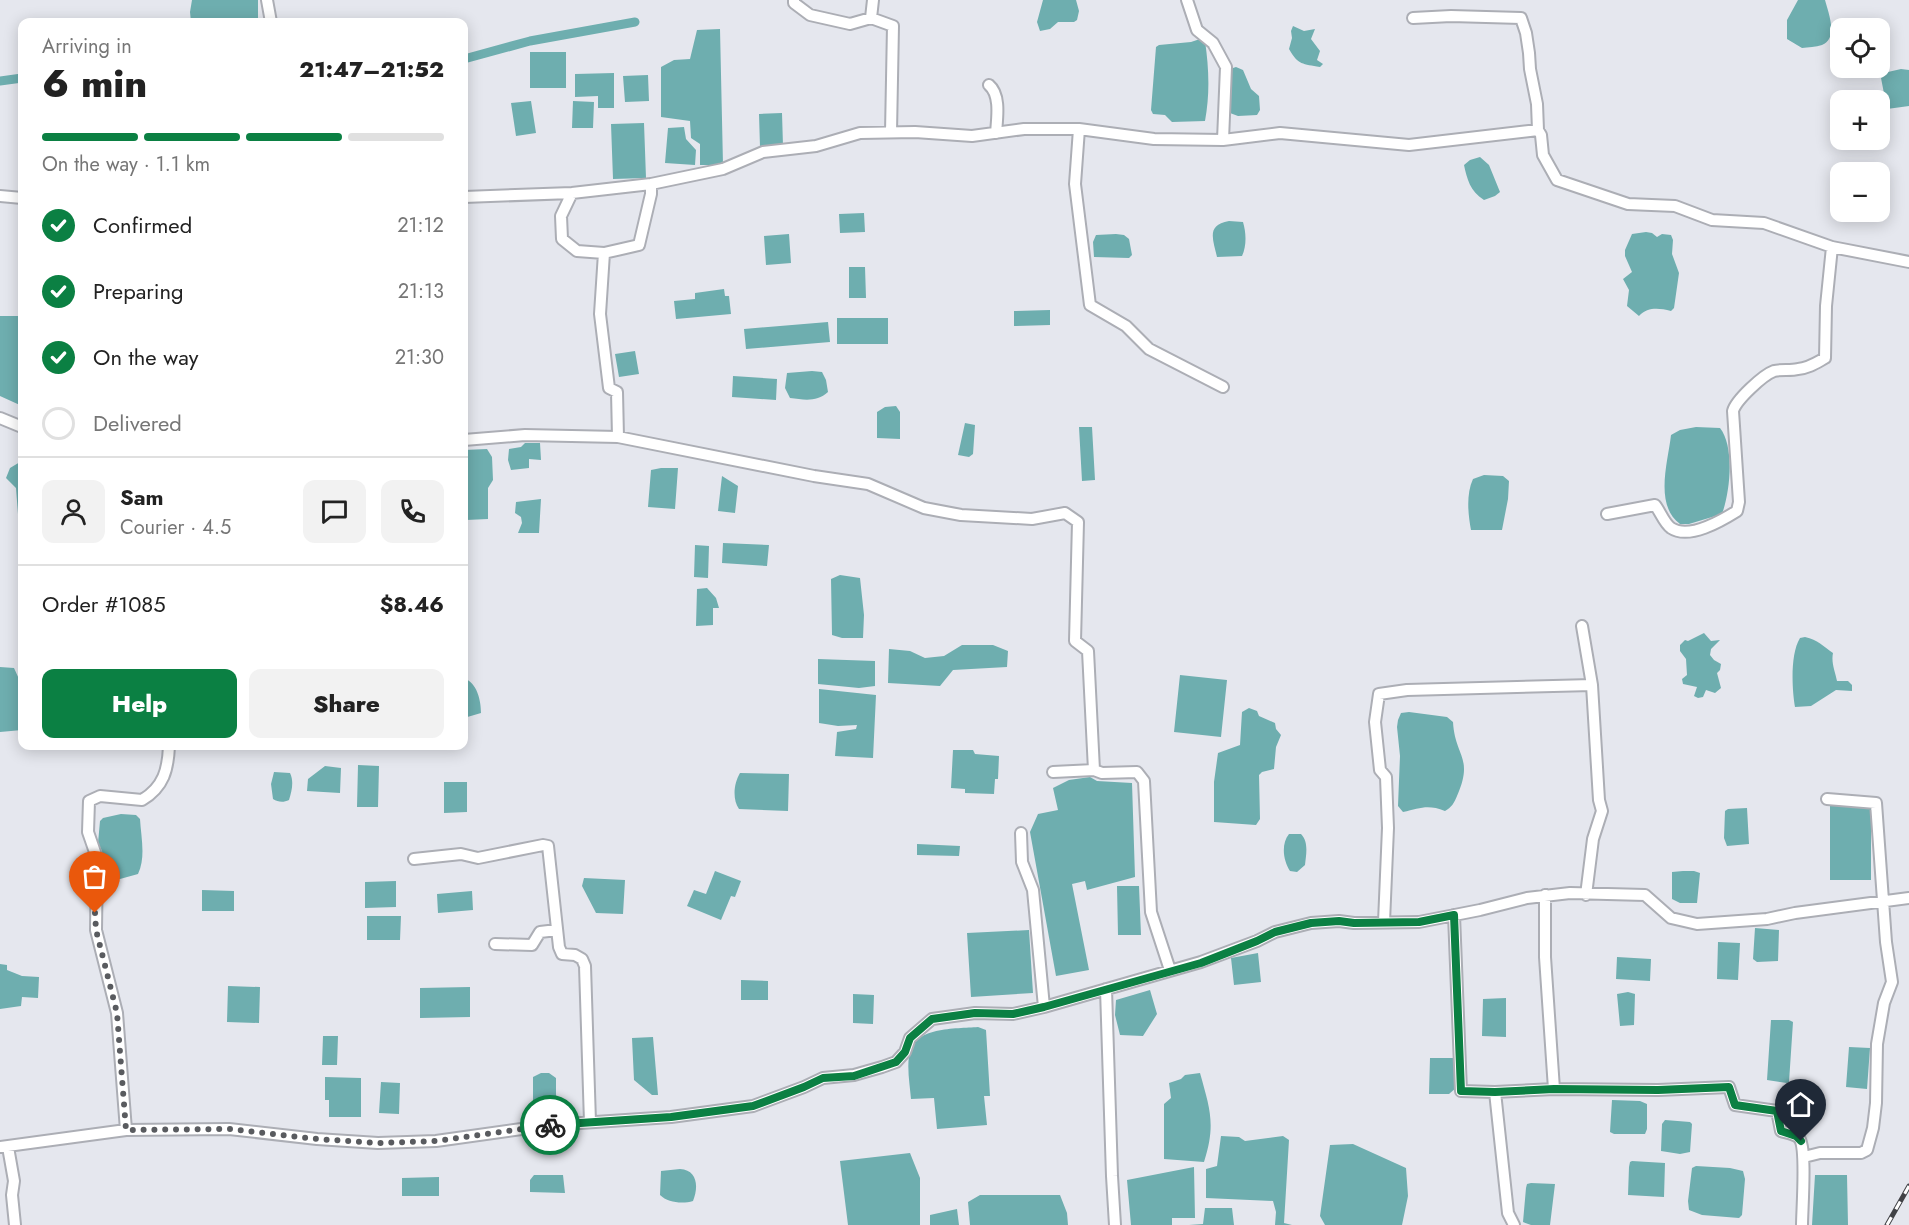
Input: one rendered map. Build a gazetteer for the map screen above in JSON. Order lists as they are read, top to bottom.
{
  "page": {
    "map_buttons": ["+", "−"],
    "heading": ["6 min", "Arriving in", "21:47–21:52"],
    "panel": [
      "Sam",
      "Courier · 4.5",
      "Order #1085",
      "$8.46"
    ],
    "bar": "On the way · 1.1 km",
    "list": [
      ["Confirmed", "21:12"],
      ["Preparing", "21:13"],
      ["On the way", "21:30"],
      "Delivered"
    ],
    "buttons": ["Help", "Share"]
  }
}
